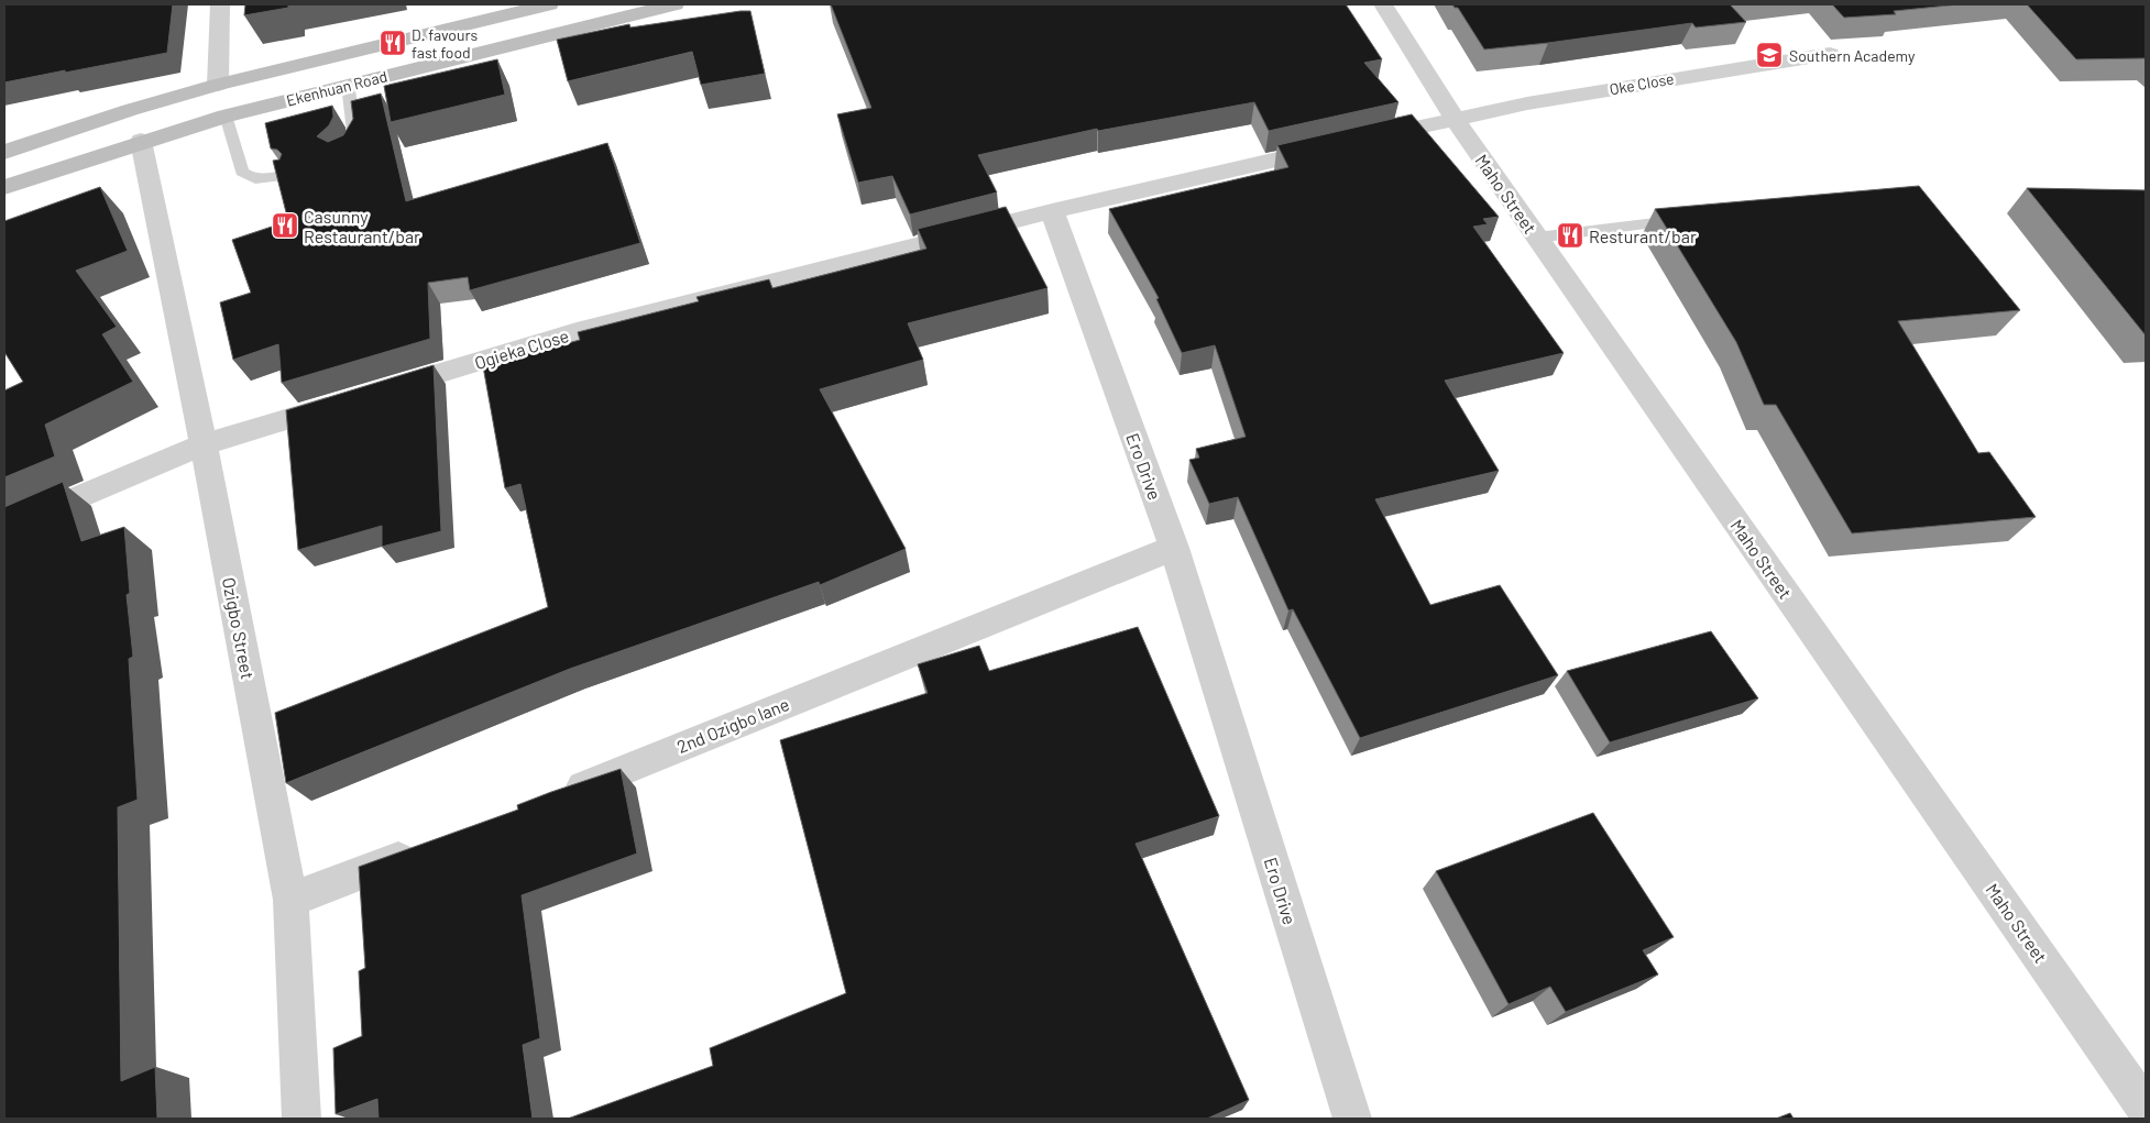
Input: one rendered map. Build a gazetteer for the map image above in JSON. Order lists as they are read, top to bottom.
{
  "streets": {
    "main road": ["Ekenhuan Road"],
    "street": [
      "Oke Close",
      "Maho Street",
      "Ogieka Close",
      "Ero Drive",
      "Ozigbo Street",
      "2nd Ozigbo lane"
    ]
  },
  "crossings": [
    ["Oke Close", "Maho Street"],
    ["Ekenhuan Road", "Ozigbo Street"],
    ["Ogieka Close", "Ero Drive"],
    ["Ero Drive", "2nd Ozigbo lane"]
  ],
  "places": {
    "restaurant": ["D. favours fast food", "Casunny Restaurant/bar", "Resturant/bar"],
    "school or university": ["Southern Academy"]
  }
}
